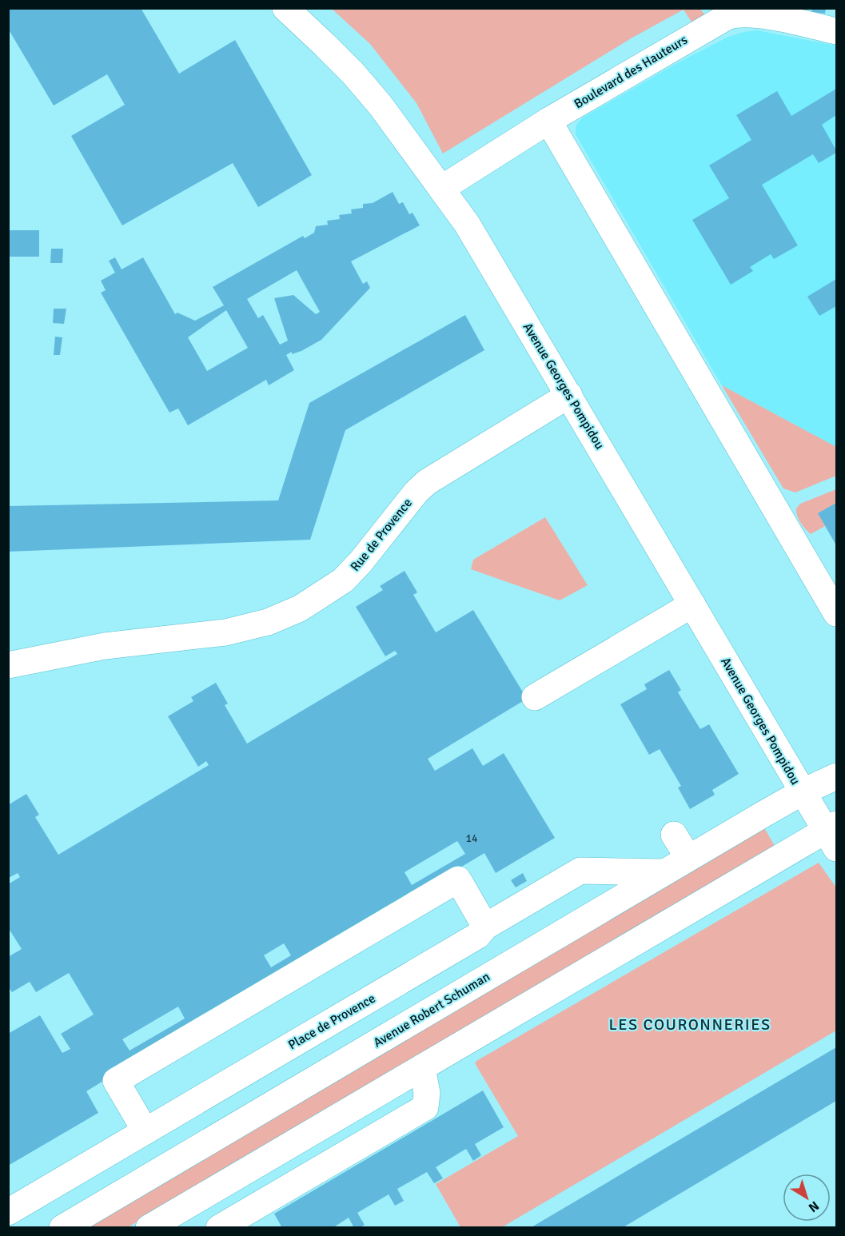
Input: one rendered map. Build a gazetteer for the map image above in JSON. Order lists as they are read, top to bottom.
{
  "streets": {
    "street": [
      "Boulevard des Hauteurs",
      "Avenue Georges Pompidou",
      "Rue de Provence",
      "Avenue Robert Schuman",
      "Place de Provence"
    ]
  },
  "crossings": [
    ["Boulevard des Hauteurs", "Avenue Georges Pompidou"],
    ["Avenue Georges Pompidou", "Rue de Provence"],
    ["Avenue Georges Pompidou", "Avenue Robert Schuman"],
    ["Avenue Robert Schuman", "Place de Provence"]
  ],
  "districts": ["LES COURONNERIES"],
  "house_numbers": ["14"],
  "north": "bottom right"
}
